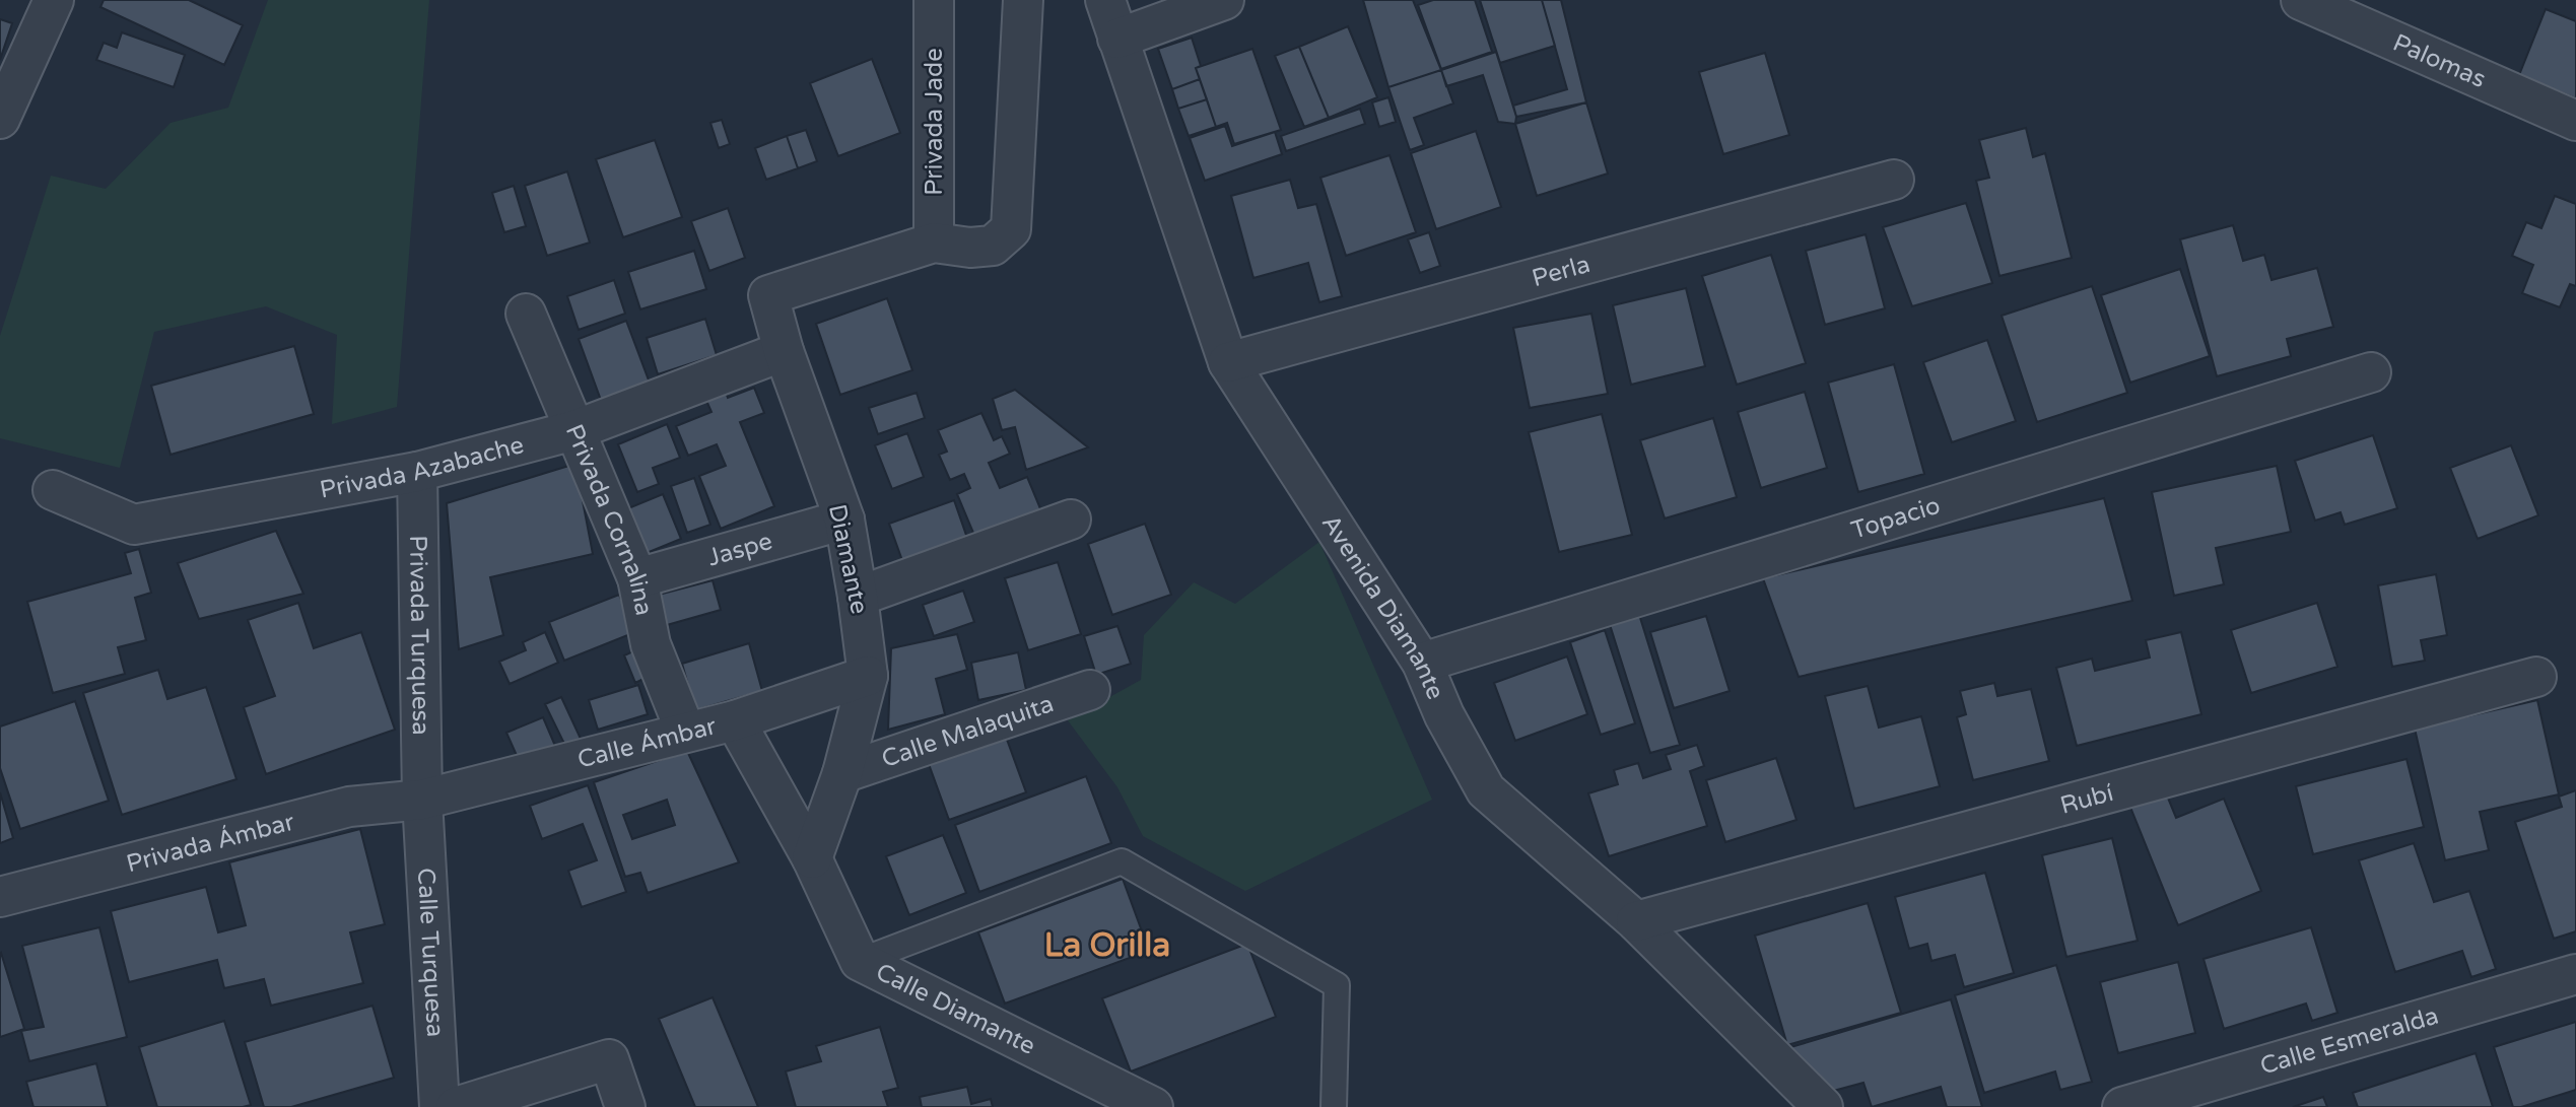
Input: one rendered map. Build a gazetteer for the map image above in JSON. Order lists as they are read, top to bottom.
{
  "streets": {
    "street": [
      "Palomas",
      "Privada Jade",
      "Perla",
      "Privada Azabache",
      "Topacio",
      "Privada Cornalina",
      "Jaspe",
      "Diamante",
      "Avenida Diamante",
      "Privada Turquesa",
      "Calle Malaquita",
      "Calle Ámbar",
      "Rubí",
      "Privada Ámbar",
      "Calle Turquesa",
      "Calle Diamante",
      "Calle Esmeralda"
    ]
  },
  "crossings": [
    ["Privada Jade", "Diamante"],
    ["Perla", "Avenida Diamante"],
    ["Privada Azabache", "Privada Cornalina"],
    ["Privada Azabache", "Diamante"],
    ["Privada Azabache", "Privada Turquesa"],
    ["Topacio", "Avenida Diamante"],
    ["Privada Cornalina", "Jaspe"],
    ["Privada Cornalina", "Calle Ámbar"],
    ["Jaspe", "Diamante"],
    ["Diamante", "Calle Malaquita"],
    ["Diamante", "Calle Ámbar"],
    ["Avenida Diamante", "Rubí"],
    ["Privada Turquesa", "Calle Ámbar"],
    ["Privada Turquesa", "Privada Ámbar"],
    ["Privada Turquesa", "Calle Turquesa"],
    ["Calle Ámbar", "Privada Ámbar"],
    ["Calle Ámbar", "Calle Turquesa"],
    ["Calle Ámbar", "Calle Diamante"],
    ["Privada Ámbar", "Calle Turquesa"]
  ],
  "districts": ["La Orilla"]
}
